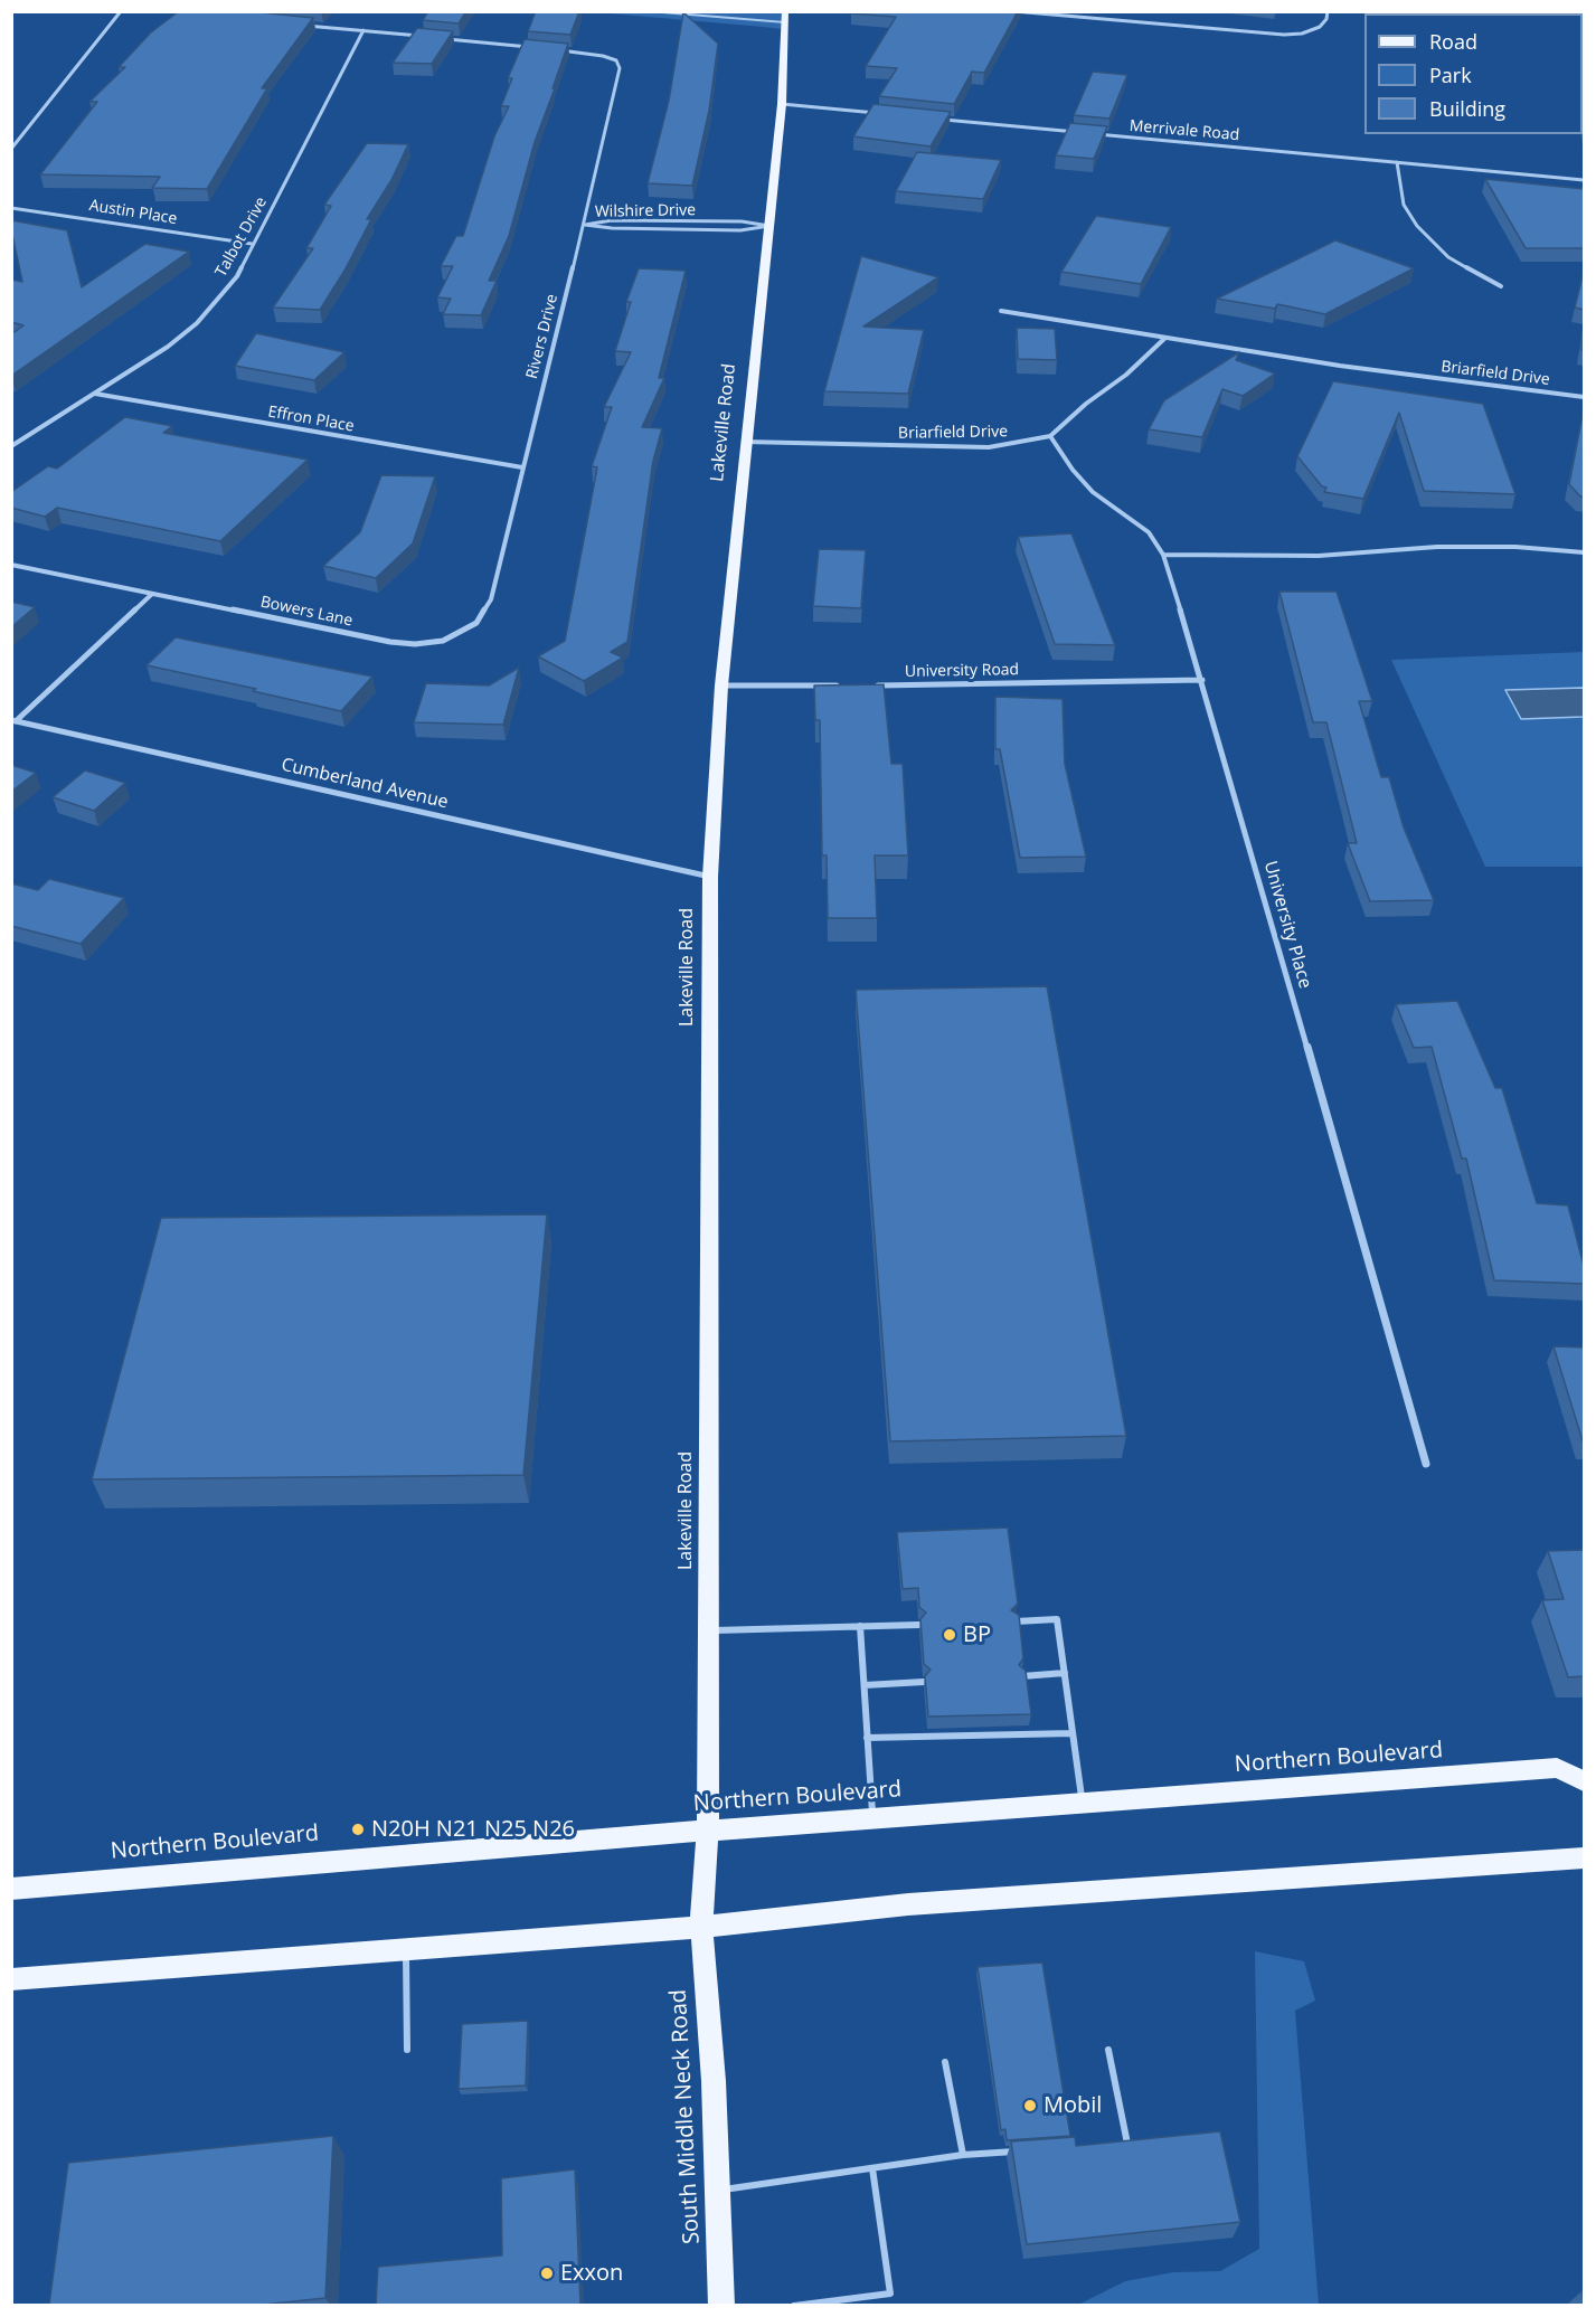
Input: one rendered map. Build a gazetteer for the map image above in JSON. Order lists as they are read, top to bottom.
{
  "streets": {
    "main road": ["Lakeville Road", "Northern Boulevard", "South Middle Neck Road"],
    "street": [
      "Merrivale Road",
      "Wilshire Drive",
      "Austin Place",
      "Talbot Drive",
      "Rivers Drive",
      "Briarfield Drive",
      "Effron Place",
      "Bowers Lane",
      "University Road",
      "Cumberland Avenue",
      "University Place"
    ]
  },
  "crossings": [
    ["Wilshire Drive", "Rivers Drive"],
    ["Wilshire Drive", "Lakeville Road"],
    ["Austin Place", "Talbot Drive"],
    ["Talbot Drive", "Effron Place"],
    ["Rivers Drive", "Effron Place"],
    ["Rivers Drive", "Bowers Lane"],
    ["Briarfield Drive", "Lakeville Road"],
    ["Briarfield Drive", "University Place"],
    ["Lakeville Road", "Cumberland Avenue"],
    ["Lakeville Road", "Northern Boulevard"],
    ["Lakeville Road", "South Middle Neck Road"],
    ["University Road", "University Place"]
  ],
  "places": [
    "BP",
    "N20H N21 N25 N26",
    "Mobil",
    "Exxon"
  ],
  "legend": ["Road", "Park", "Building"]
}
